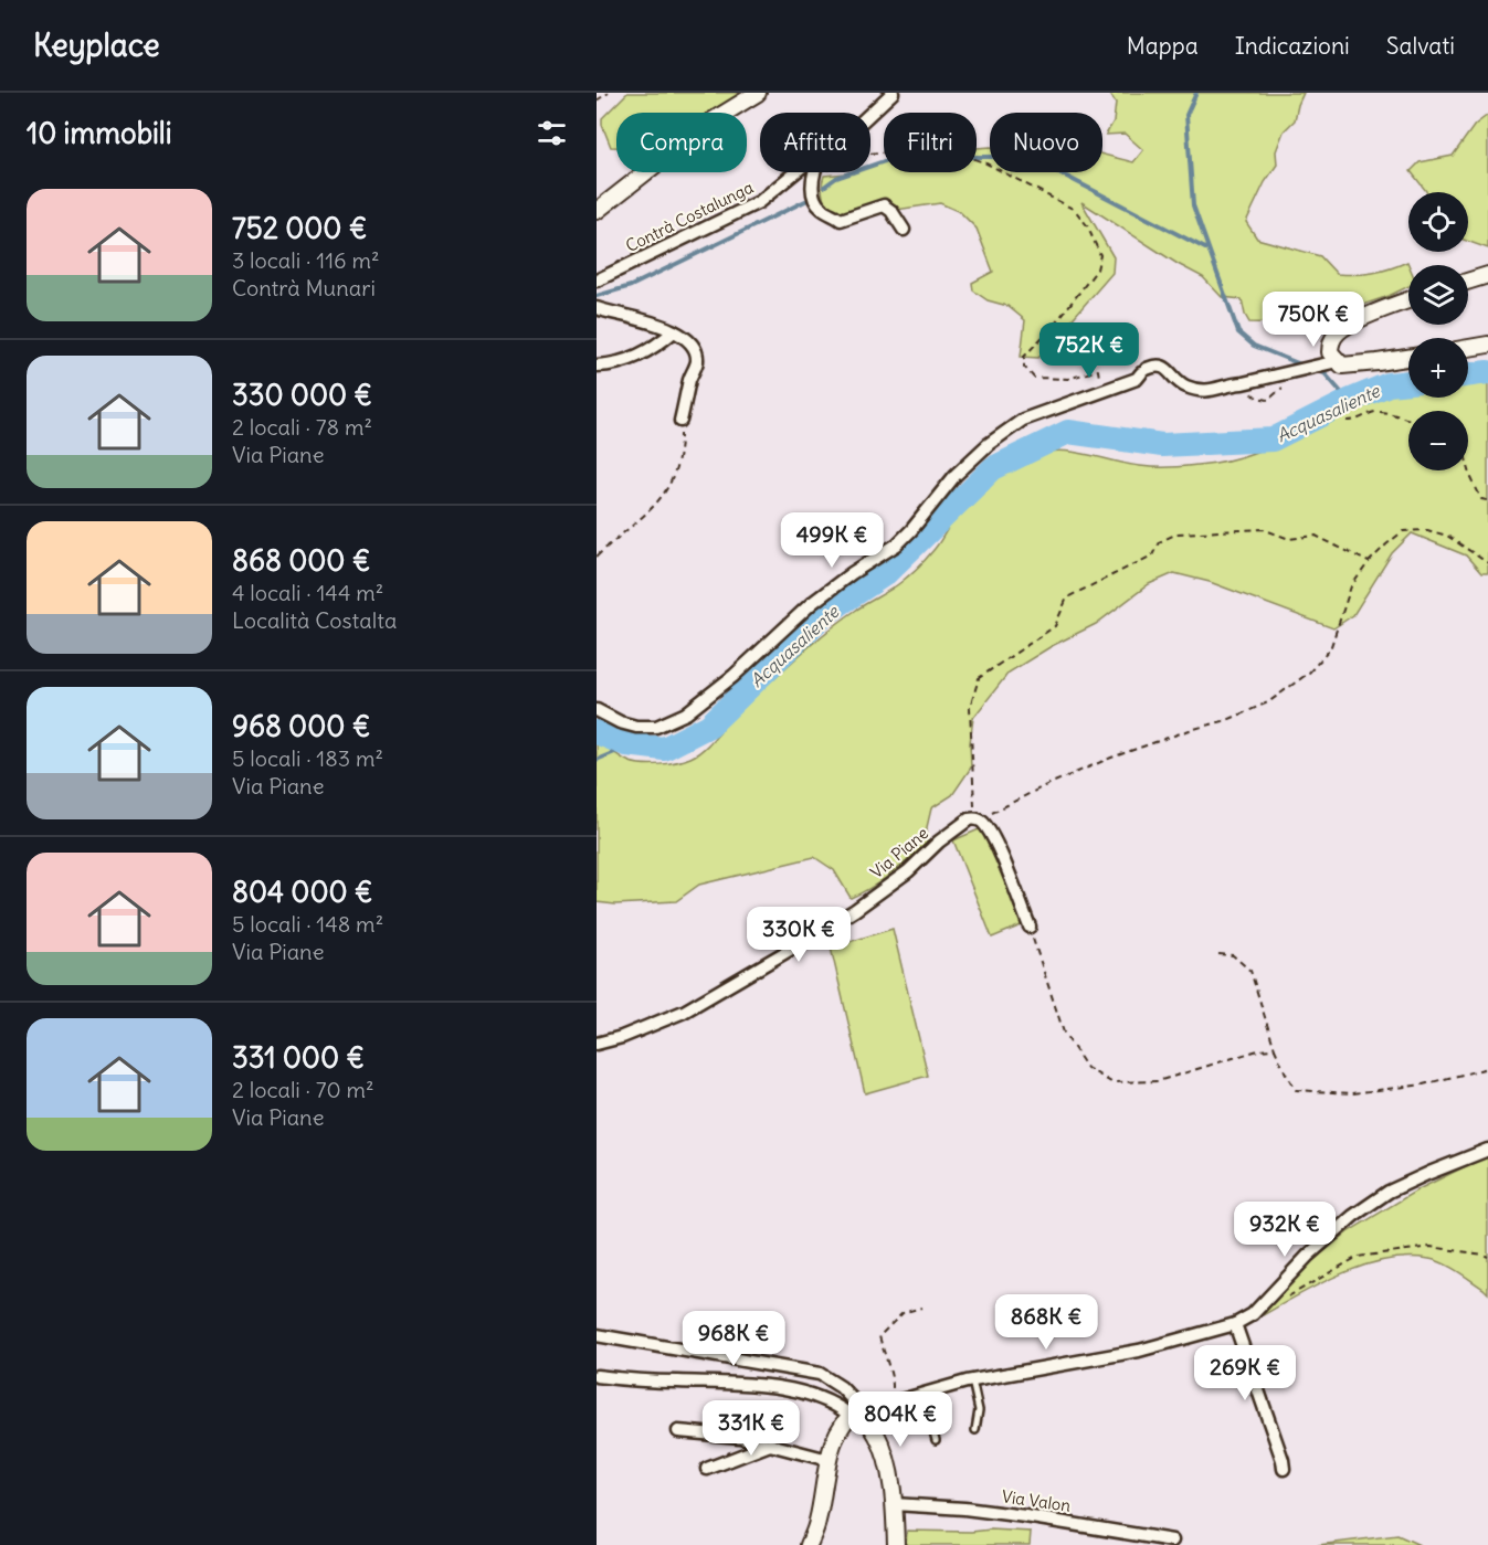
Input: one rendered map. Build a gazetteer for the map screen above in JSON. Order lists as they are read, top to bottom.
{
  "streets": {
    "street": ["Contrà Costalunga", "Via Piane", "Via Valon"]
  },
  "water": ["Acquasaliente"],
  "page": {
    "header": "Keyplace",
    "nav": ["Mappa", "Indicazioni", "Salvati"],
    "heading": "10 immobili",
    "chip": [
      "Compra",
      "Affitta",
      "Filtri",
      "Nuovo"
    ],
    "list": [
      {
        "name": "752 000 €",
        "note": "3 locali · 116 m² · Contrà Munari"
      },
      {
        "name": "330 000 €",
        "note": "2 locali · 78 m² · Via Piane"
      },
      {
        "name": "868 000 €",
        "note": "4 locali · 144 m² · Località Costalta"
      },
      {
        "name": "968 000 €",
        "note": "5 locali · 183 m² · Via Piane"
      },
      {
        "name": "804 000 €",
        "note": "5 locali · 148 m² · Via Piane"
      },
      {
        "name": "331 000 €",
        "note": "2 locali · 70 m² · Via Piane"
      }
    ],
    "map_buttons": ["+", "−"],
    "price": [
      "750K €",
      "752K €",
      "499K €",
      "330K €",
      "932K €",
      "868K €",
      "968K €",
      "269K €",
      "804K €",
      "331K €"
    ]
  }
}
